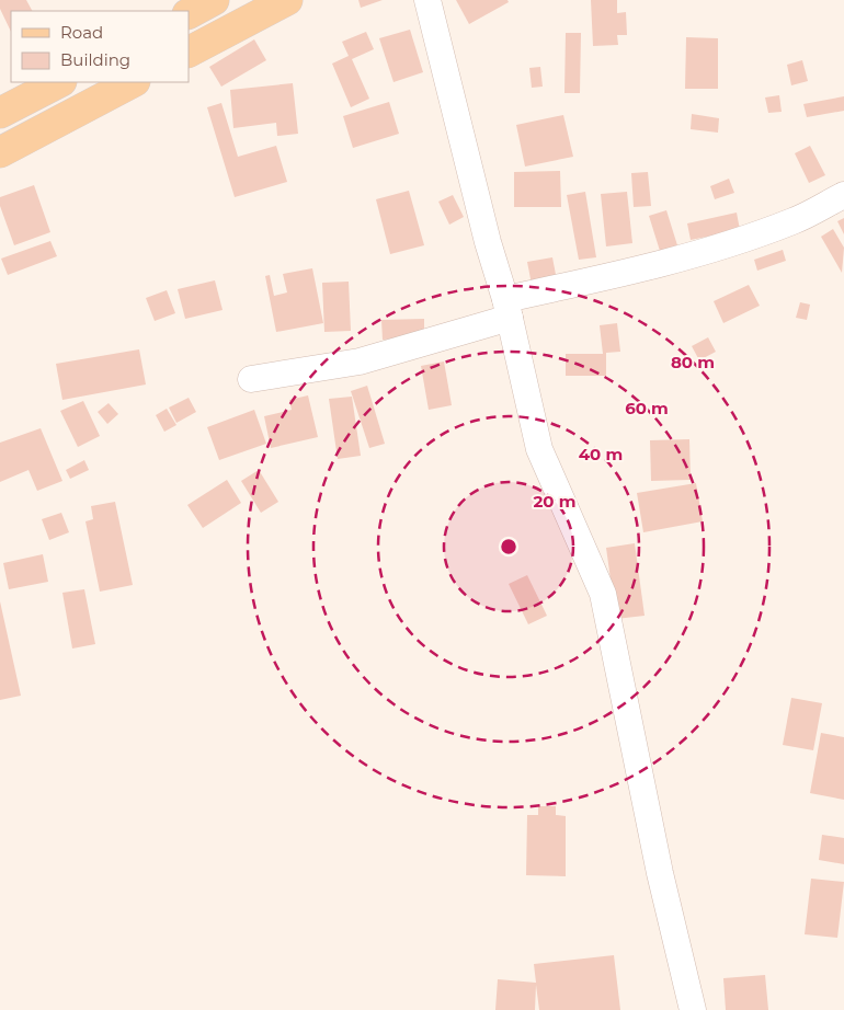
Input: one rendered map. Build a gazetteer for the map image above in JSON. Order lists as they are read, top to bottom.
{
  "legend": ["Road", "Building"],
  "rings": [
    "80 m",
    "60 m",
    "40 m",
    "20 m"
  ]
}
